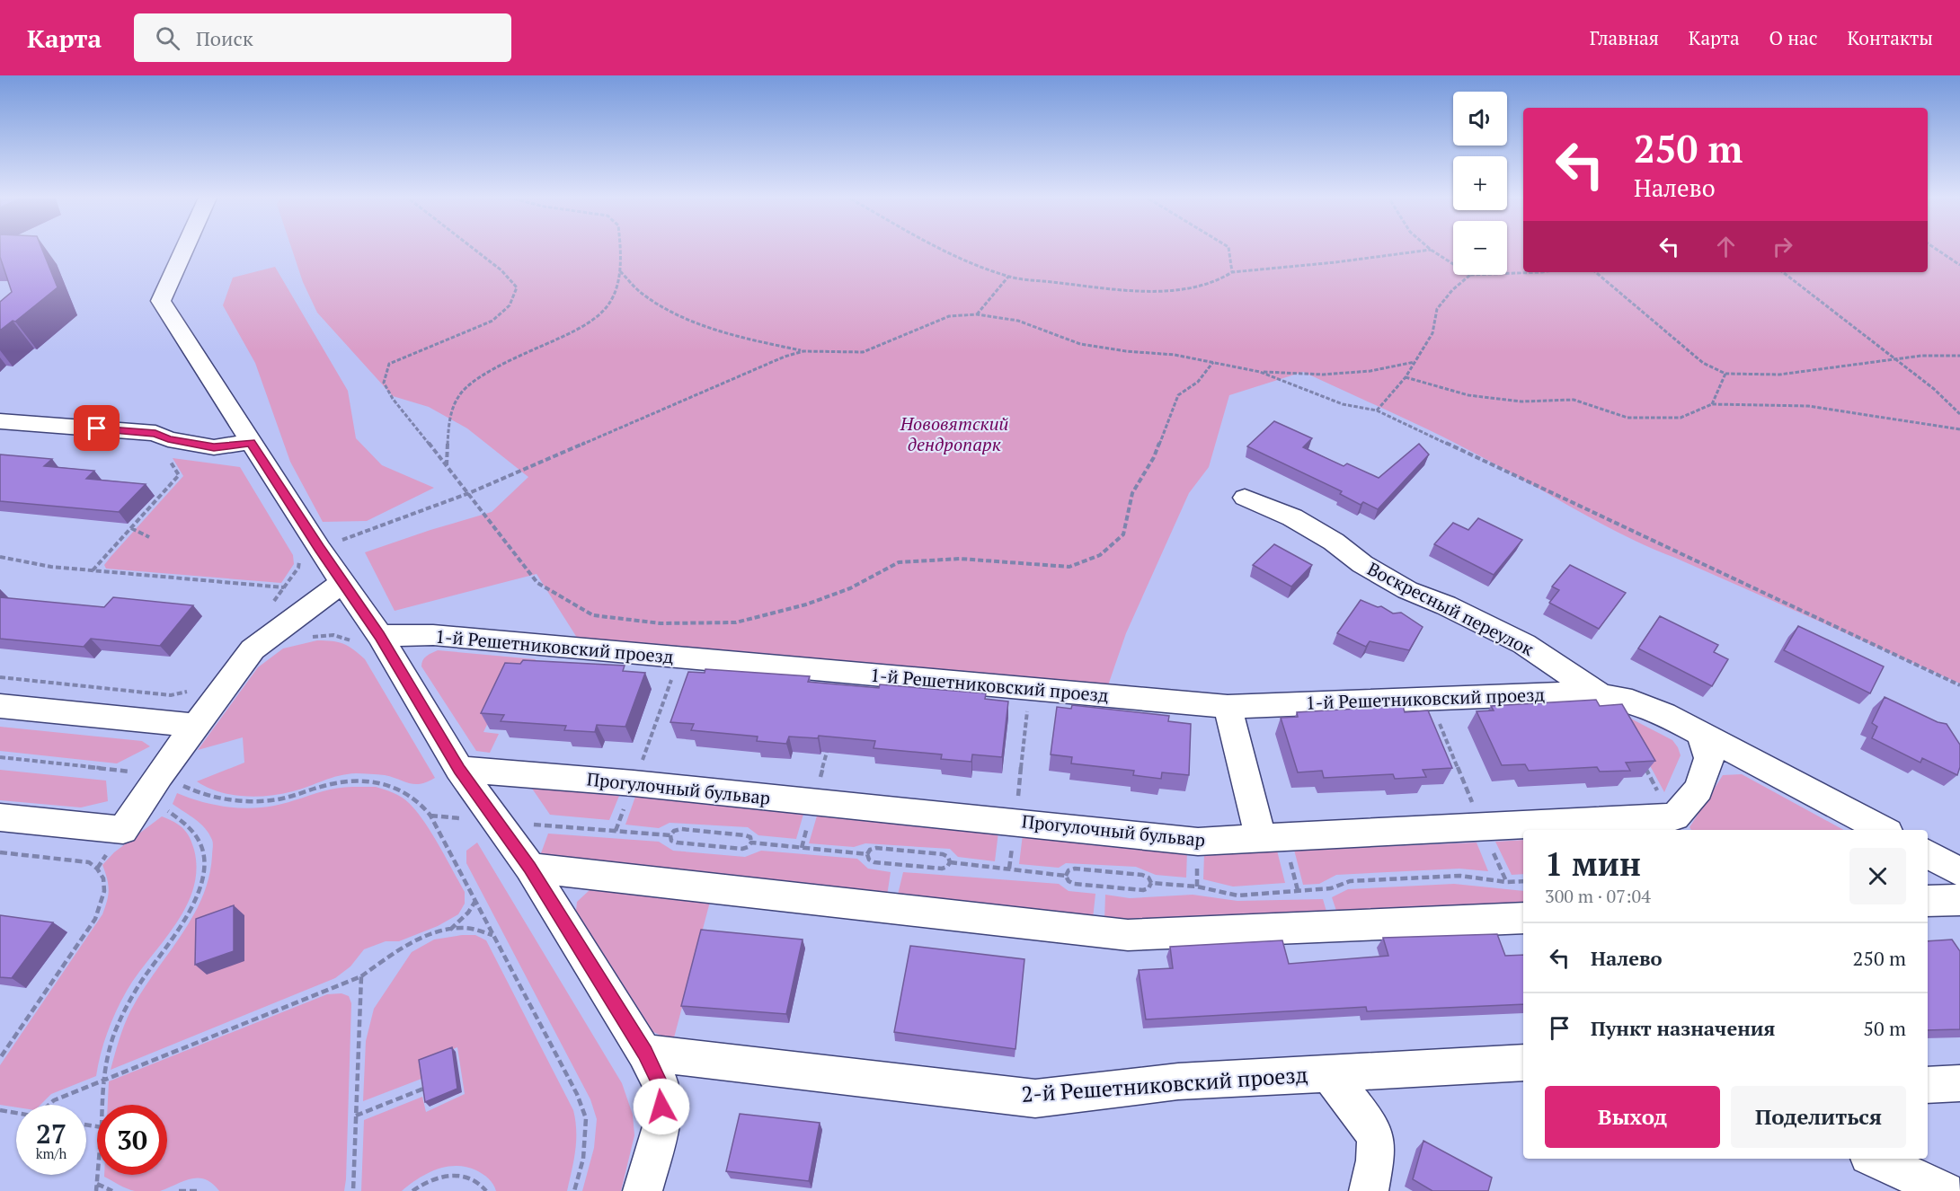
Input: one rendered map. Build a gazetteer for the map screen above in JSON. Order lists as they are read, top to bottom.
{
  "streets": {
    "street": [
      "Воскресный переулок",
      "1-й Решетниковский проезд",
      "Прогулочный бульвар",
      "2-й Решетниковский проезд"
    ]
  },
  "crossings": [
    ["Воскресный переулок", "1-й Решетниковский проезд"],
    ["Воскресный переулок", "Прогулочный бульвар"]
  ],
  "parks": ["Нововятский дендропарк"],
  "page": {
    "header": "Карта",
    "search": "Поиск",
    "nav": [
      "Главная",
      "Карта",
      "О нас",
      "Контакты"
    ],
    "map_buttons": ["+", "−"],
    "turn": ["250 m", "Налево"],
    "heading": ["1 мин", "300 m · 07:04"],
    "list": [
      {
        "name": "Налево",
        "value": "250 m"
      },
      {
        "name": "Пункт назначения",
        "value": "50 m"
      }
    ],
    "buttons": ["Выход", "Поделиться"],
    "speed": "27 km/h",
    "limit": "30"
  }
}
